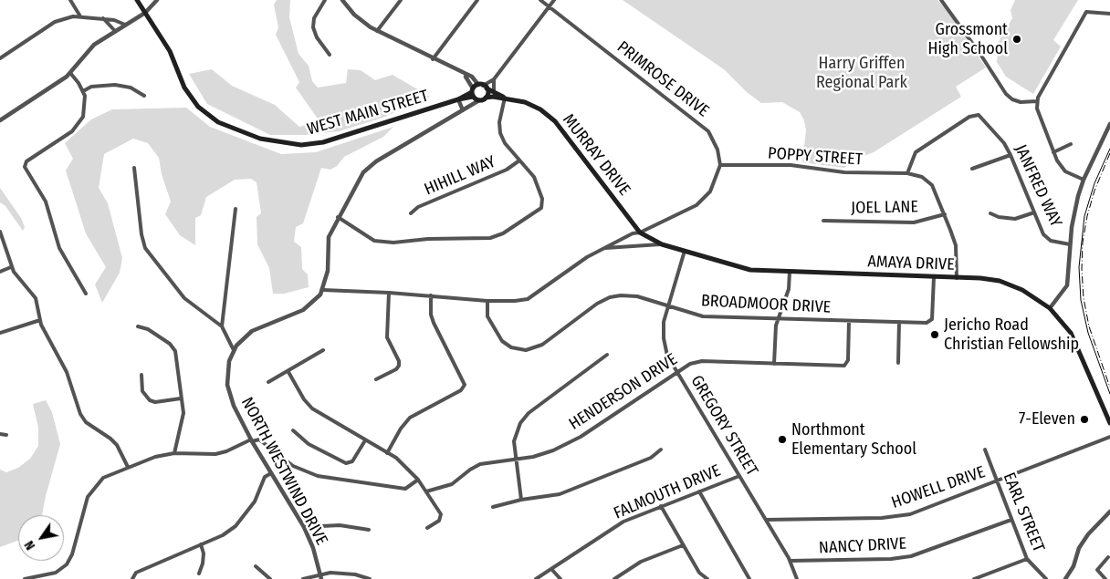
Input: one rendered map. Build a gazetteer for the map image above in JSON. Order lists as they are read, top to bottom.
{
  "streets": {
    "main road": ["WEST MAIN STREET", "MURRAY DRIVE", "AMAYA DRIVE"],
    "street": [
      "PRIMROSE DRIVE",
      "POPPY STREET",
      "HIHILL WAY",
      "JANFRED WAY",
      "JOEL LANE",
      "BROADMOOR DRIVE",
      "HENDERSON DRIVE",
      "GREGORY STREET",
      "NORTH WESTWIND DRIVE",
      "HOWELL DRIVE",
      "FALMOUTH DRIVE",
      "EARL STREET",
      "NANCY DRIVE"
    ]
  },
  "crossings": [
    ["PRIMROSE DRIVE", "POPPY STREET"],
    ["MURRAY DRIVE", "AMAYA DRIVE"],
    ["POPPY STREET", "JANFRED WAY"],
    ["AMAYA DRIVE", "BROADMOOR DRIVE"],
    ["AMAYA DRIVE", "GREGORY STREET"],
    ["BROADMOOR DRIVE", "HENDERSON DRIVE"],
    ["BROADMOOR DRIVE", "GREGORY STREET"],
    ["HENDERSON DRIVE", "GREGORY STREET"],
    ["GREGORY STREET", "HOWELL DRIVE"],
    ["GREGORY STREET", "FALMOUTH DRIVE"],
    ["GREGORY STREET", "NANCY DRIVE"],
    ["HOWELL DRIVE", "EARL STREET"],
    ["EARL STREET", "NANCY DRIVE"]
  ],
  "parks": ["Harry Griffen Regional Park"],
  "places": [
    "Grossmont High School",
    "Jericho Road Christian Fellowship",
    "7-Eleven",
    "Northmont Elementary School"
  ],
  "north": "bottom left"
}
